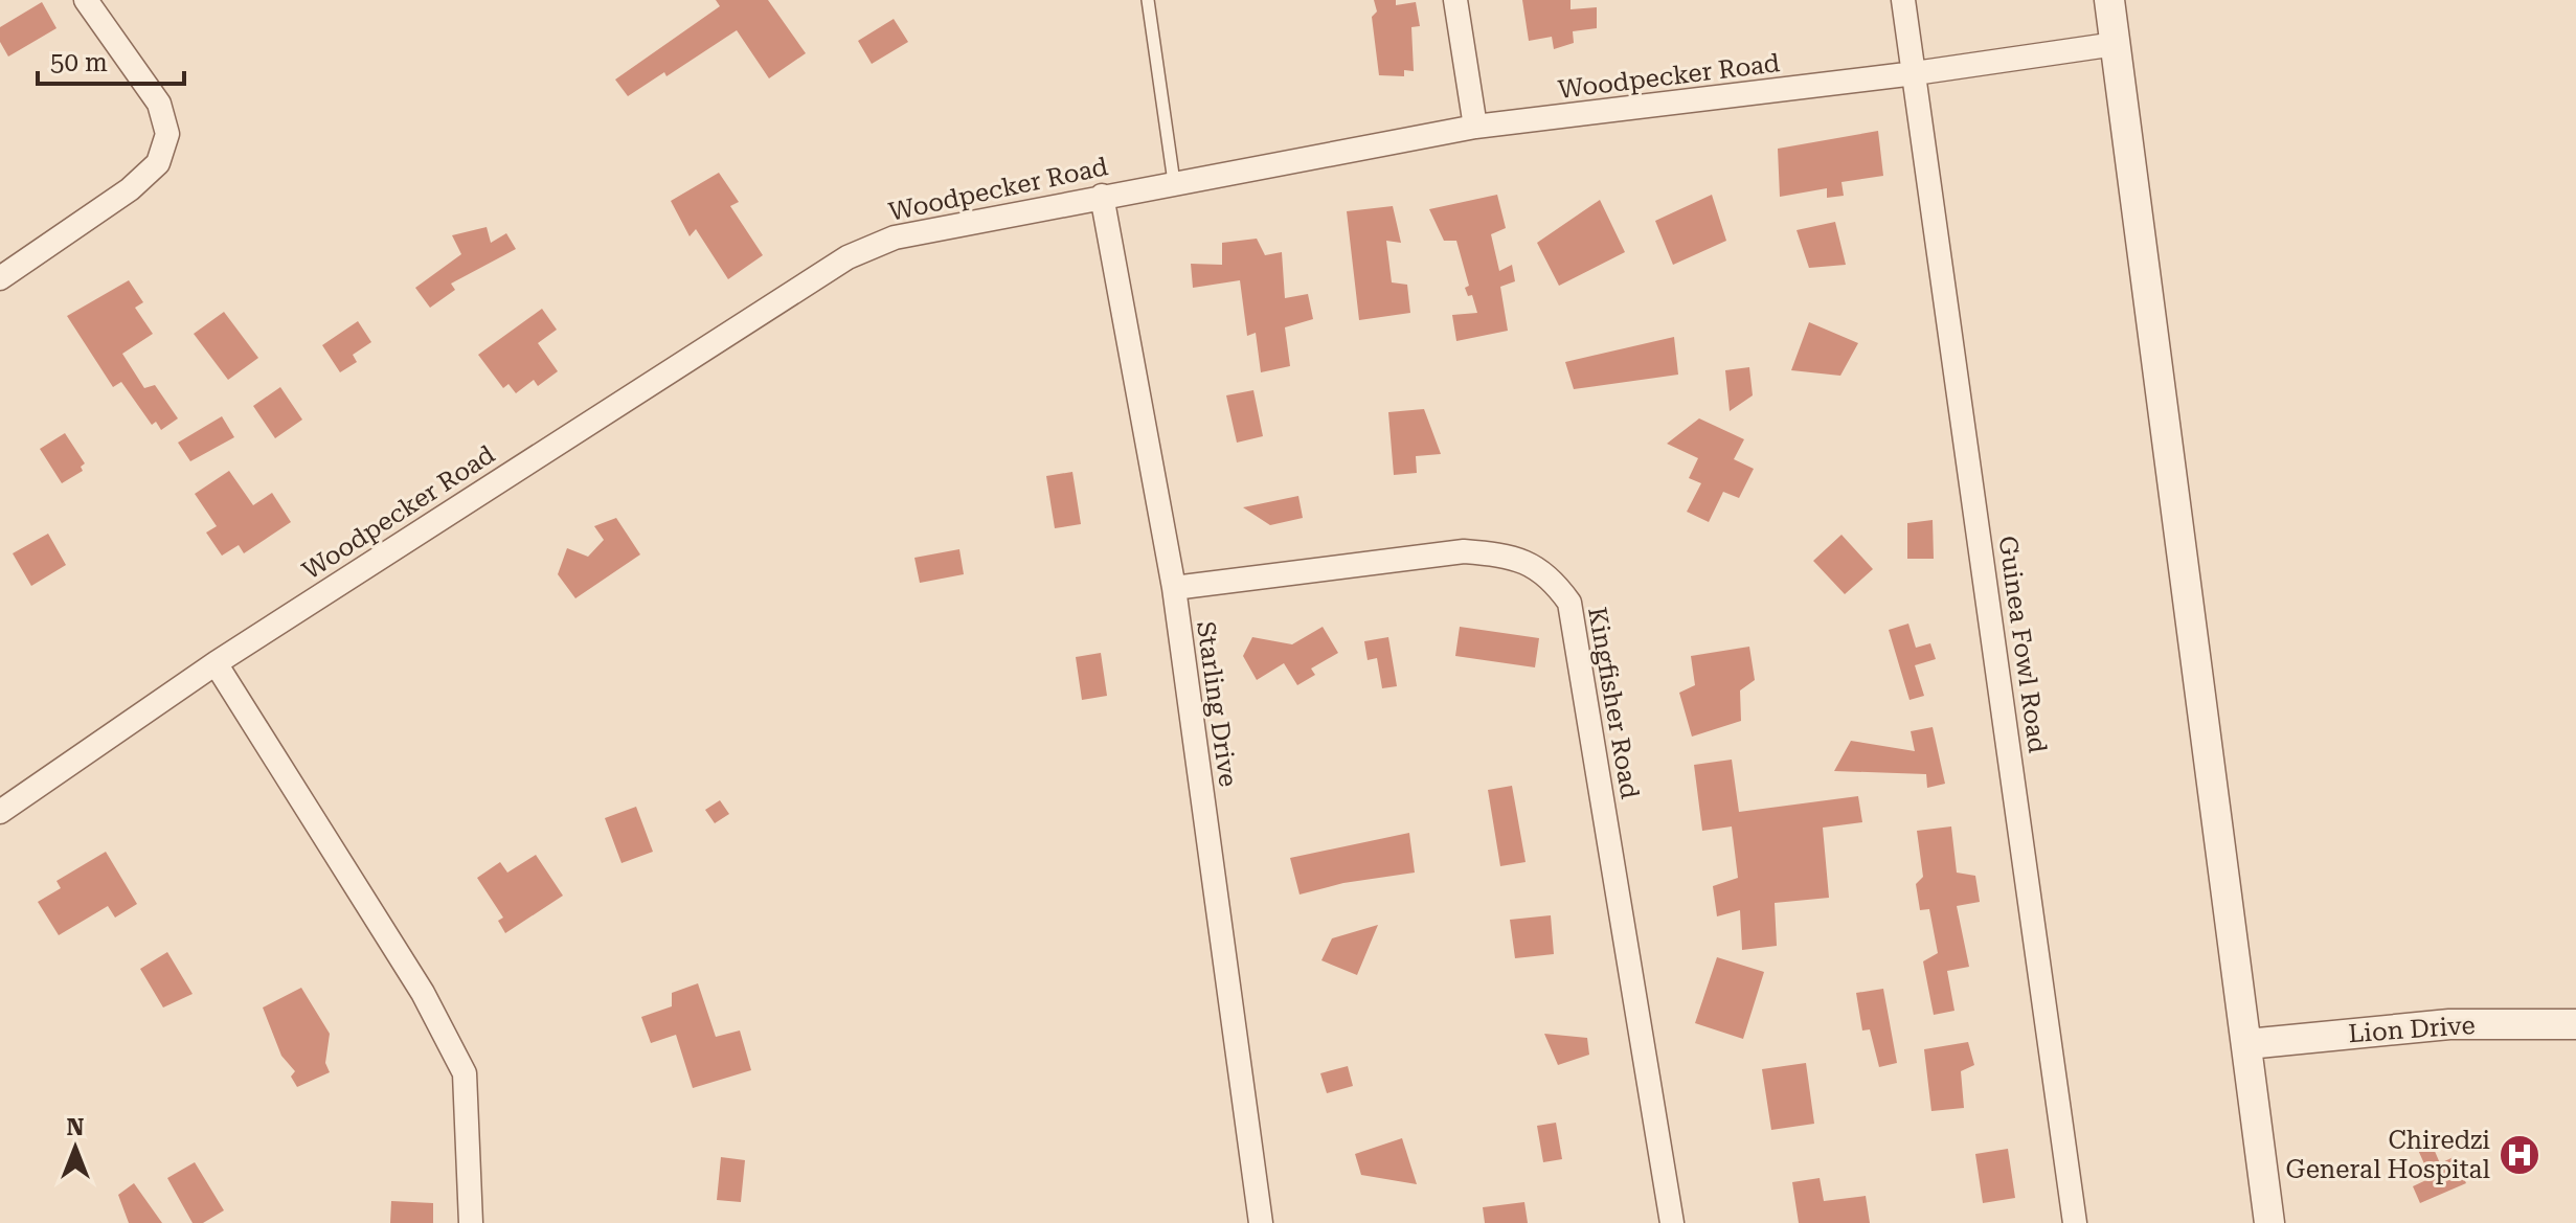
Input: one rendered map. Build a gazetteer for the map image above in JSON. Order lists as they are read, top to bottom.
{
  "streets": {
    "street": [
      "Woodpecker Road",
      "Guinea Fowl Road",
      "Kingfisher Road",
      "Starling Drive",
      "Lion Drive"
    ]
  },
  "crossings": [
    ["Woodpecker Road", "Guinea Fowl Road"],
    ["Woodpecker Road", "Starling Drive"],
    ["Kingfisher Road", "Starling Drive"]
  ],
  "places": {
    "hospital": ["Chiredzi General Hospital"]
  },
  "scale_bar": "50 m",
  "north": "top"
}
